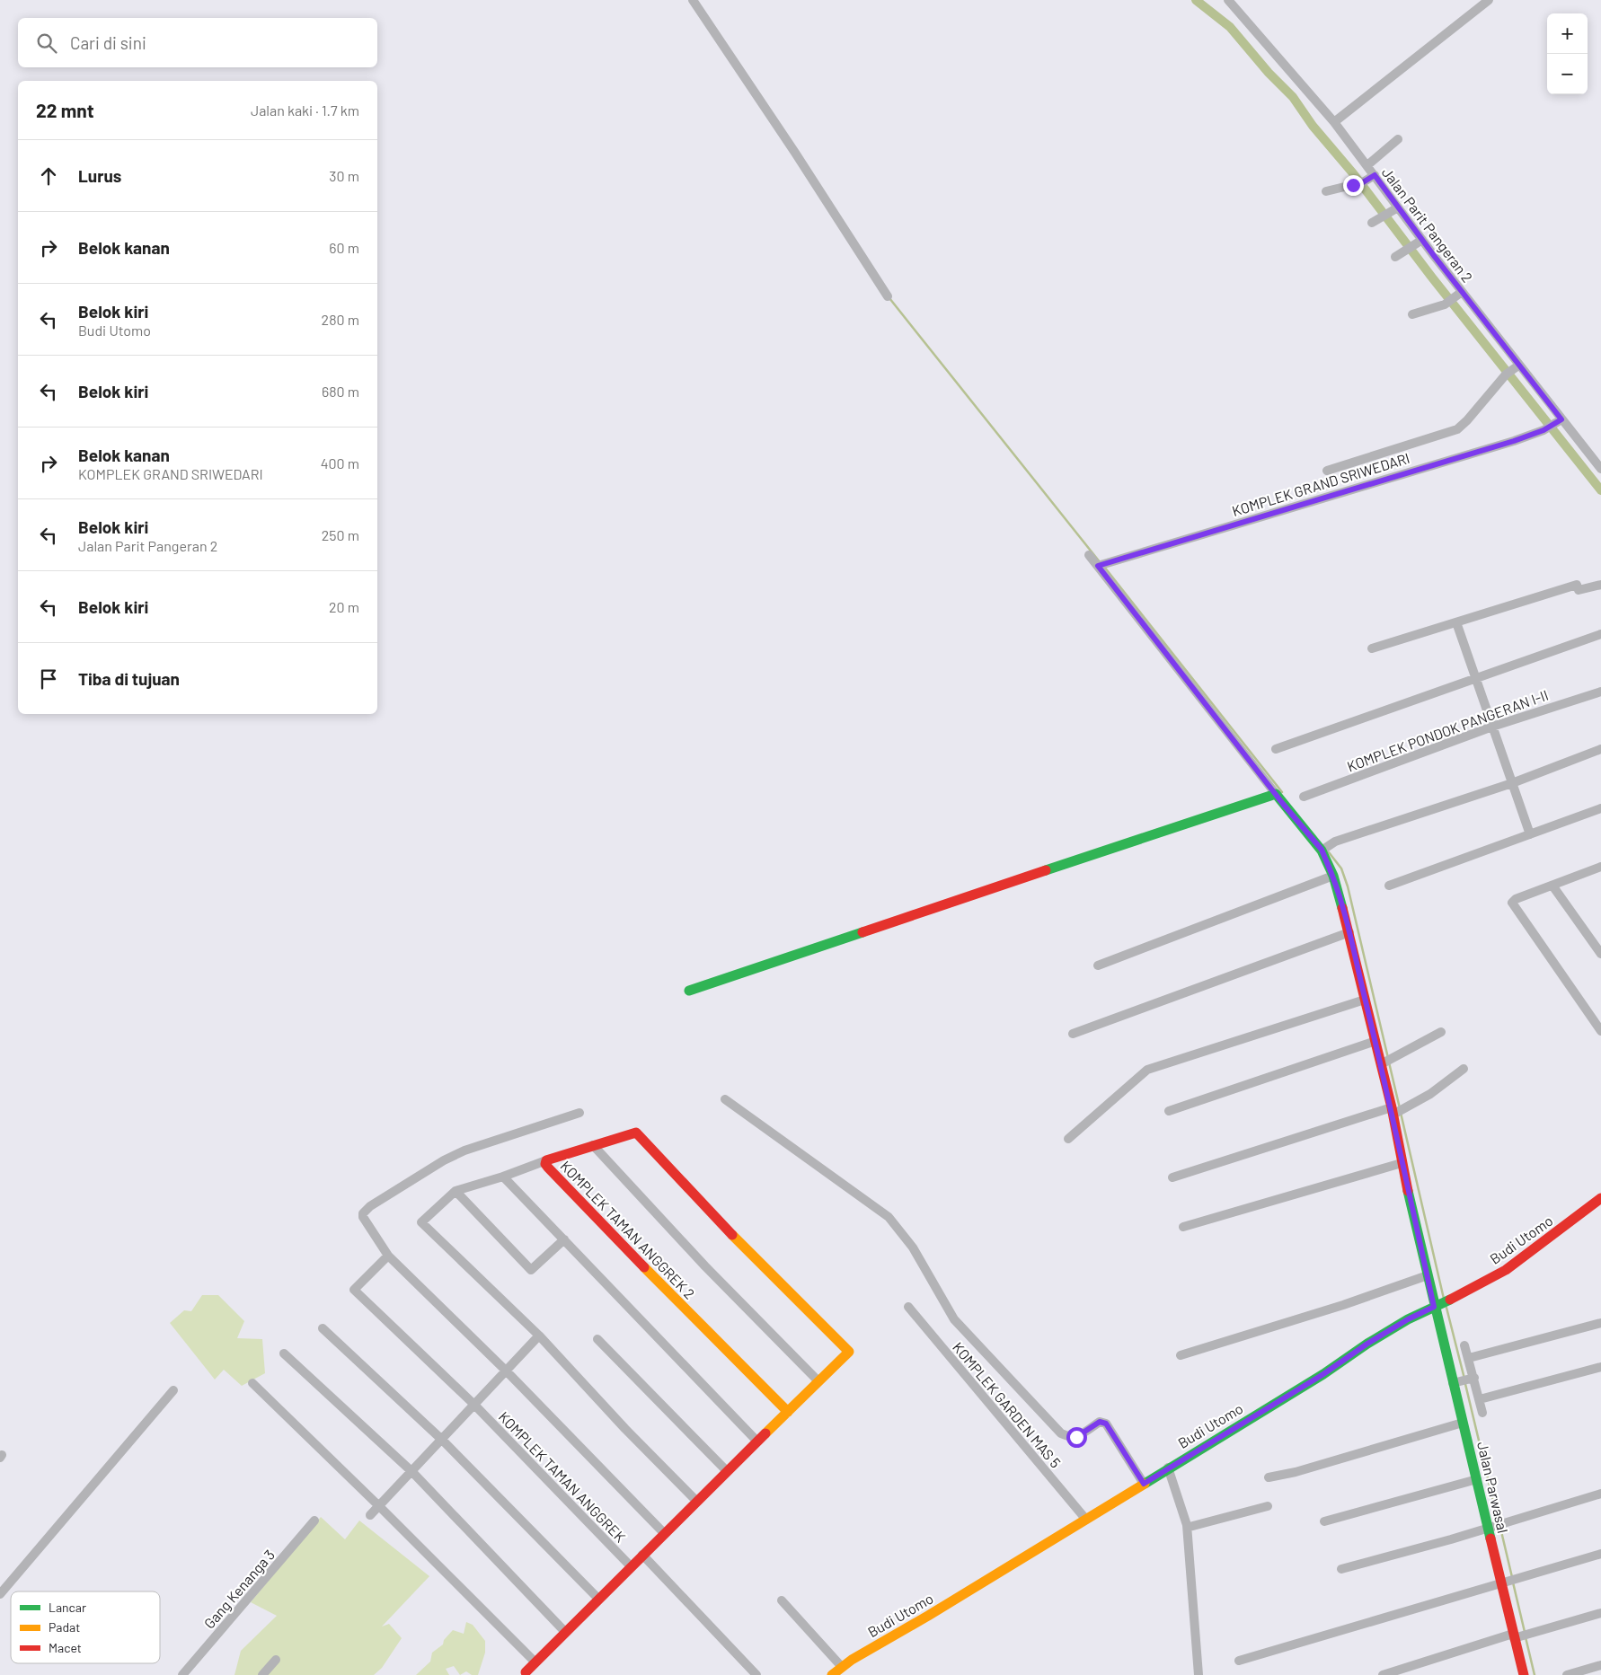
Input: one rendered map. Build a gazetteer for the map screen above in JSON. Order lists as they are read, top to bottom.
{
  "streets": {
    "street": [
      "Jalan Parit Pangeran 2",
      "KOMPLEK GRAND SRIWEDARI",
      "KOMPLEK PONDOK PANGERAN I-II",
      "KOMPLEK TAMAN ANGGREK 2",
      "Budi Utomo",
      "KOMPLEK GARDEN MAS 5",
      "KOMPLEK TAMAN ANGGREK",
      "Jalan Parwasal",
      "Gang Kenanga 3"
    ]
  },
  "crossings": [
    ["Jalan Parit Pangeran 2", "KOMPLEK GRAND SRIWEDARI"],
    ["Budi Utomo", "KOMPLEK GARDEN MAS 5"],
    ["Budi Utomo", "Jalan Parwasal"]
  ],
  "legend": ["Lancar", "Padat", "Macet"],
  "page": {
    "map_buttons": ["+", "−"],
    "search": "Cari di sini",
    "heading": ["22 mnt", "Jalan kaki · 1.7 km"],
    "list": [
      ["Lurus", "30 m"],
      ["Belok kanan", "60 m"],
      ["Belok kiri", "Budi Utomo", "280 m"],
      ["Belok kiri", "680 m"],
      ["Belok kanan", "KOMPLEK GRAND SRIWEDARI", "400 m"],
      ["Belok kiri", "Jalan Parit Pangeran 2", "250 m"],
      ["Belok kiri", "20 m"],
      "Tiba di tujuan"
    ]
  }
}
